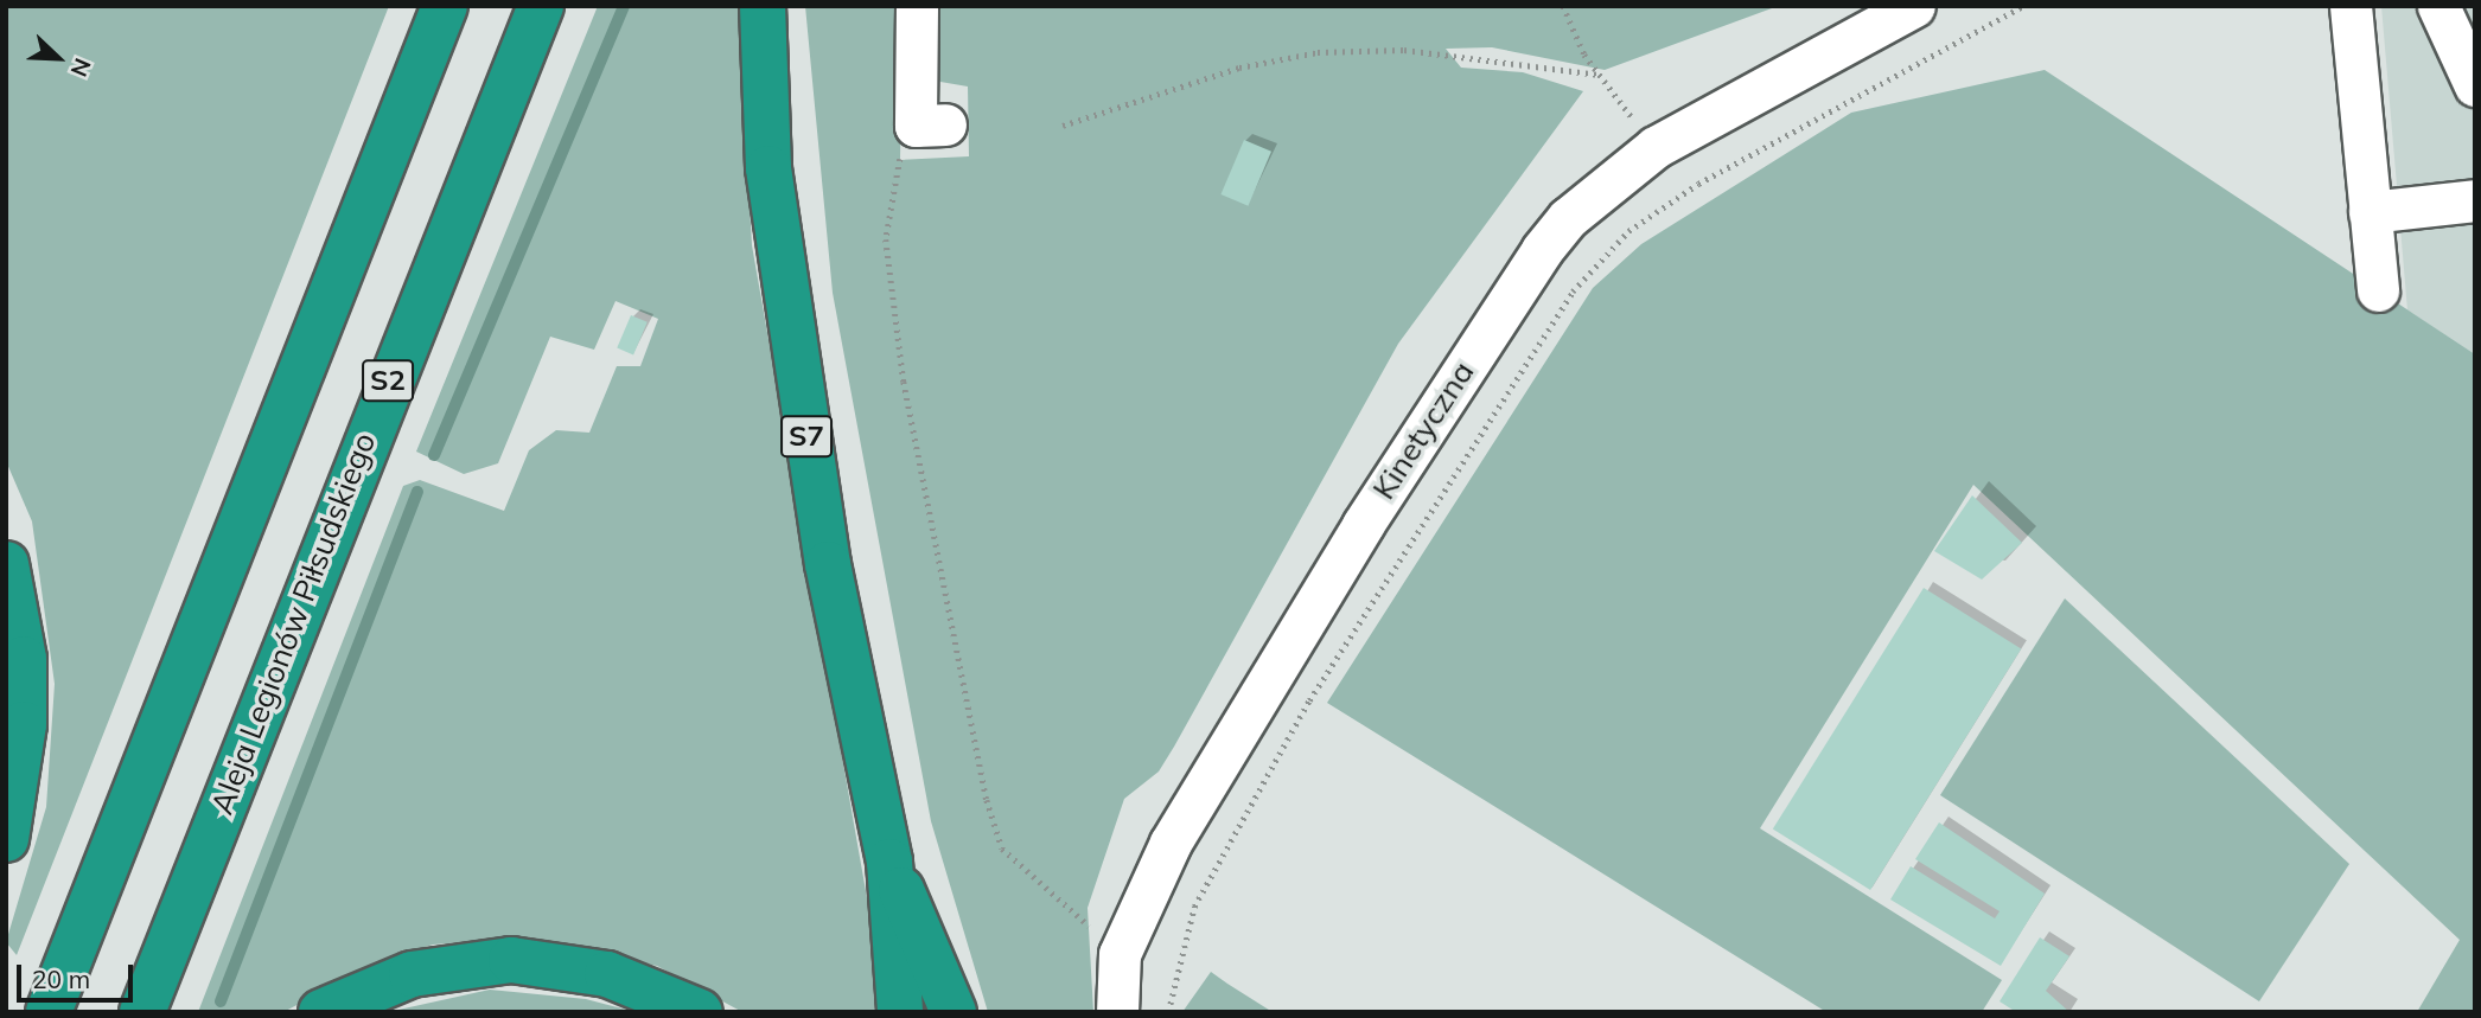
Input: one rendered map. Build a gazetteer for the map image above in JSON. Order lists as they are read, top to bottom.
{
  "streets": {
    "highway": ["S2", "S7", "Aleja Legionów Piłsudskiego"],
    "street": ["Kinetyczna"]
  },
  "scale_bar": "20 m",
  "north": "bottom right"
}
